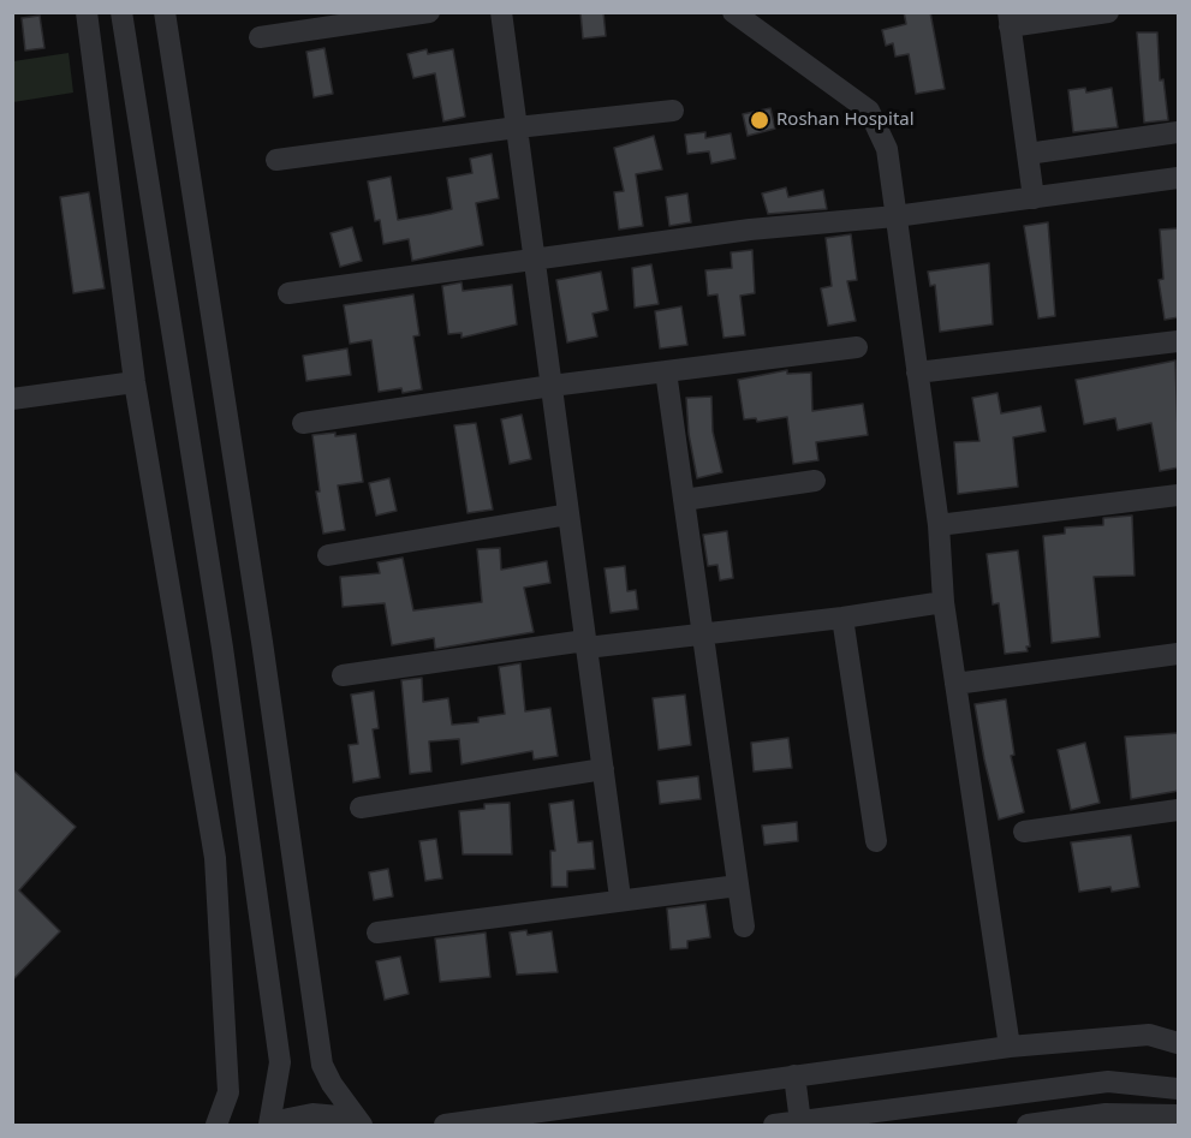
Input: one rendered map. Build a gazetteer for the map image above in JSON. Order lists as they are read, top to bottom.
{
  "places": ["Roshan Hospital"]
}
